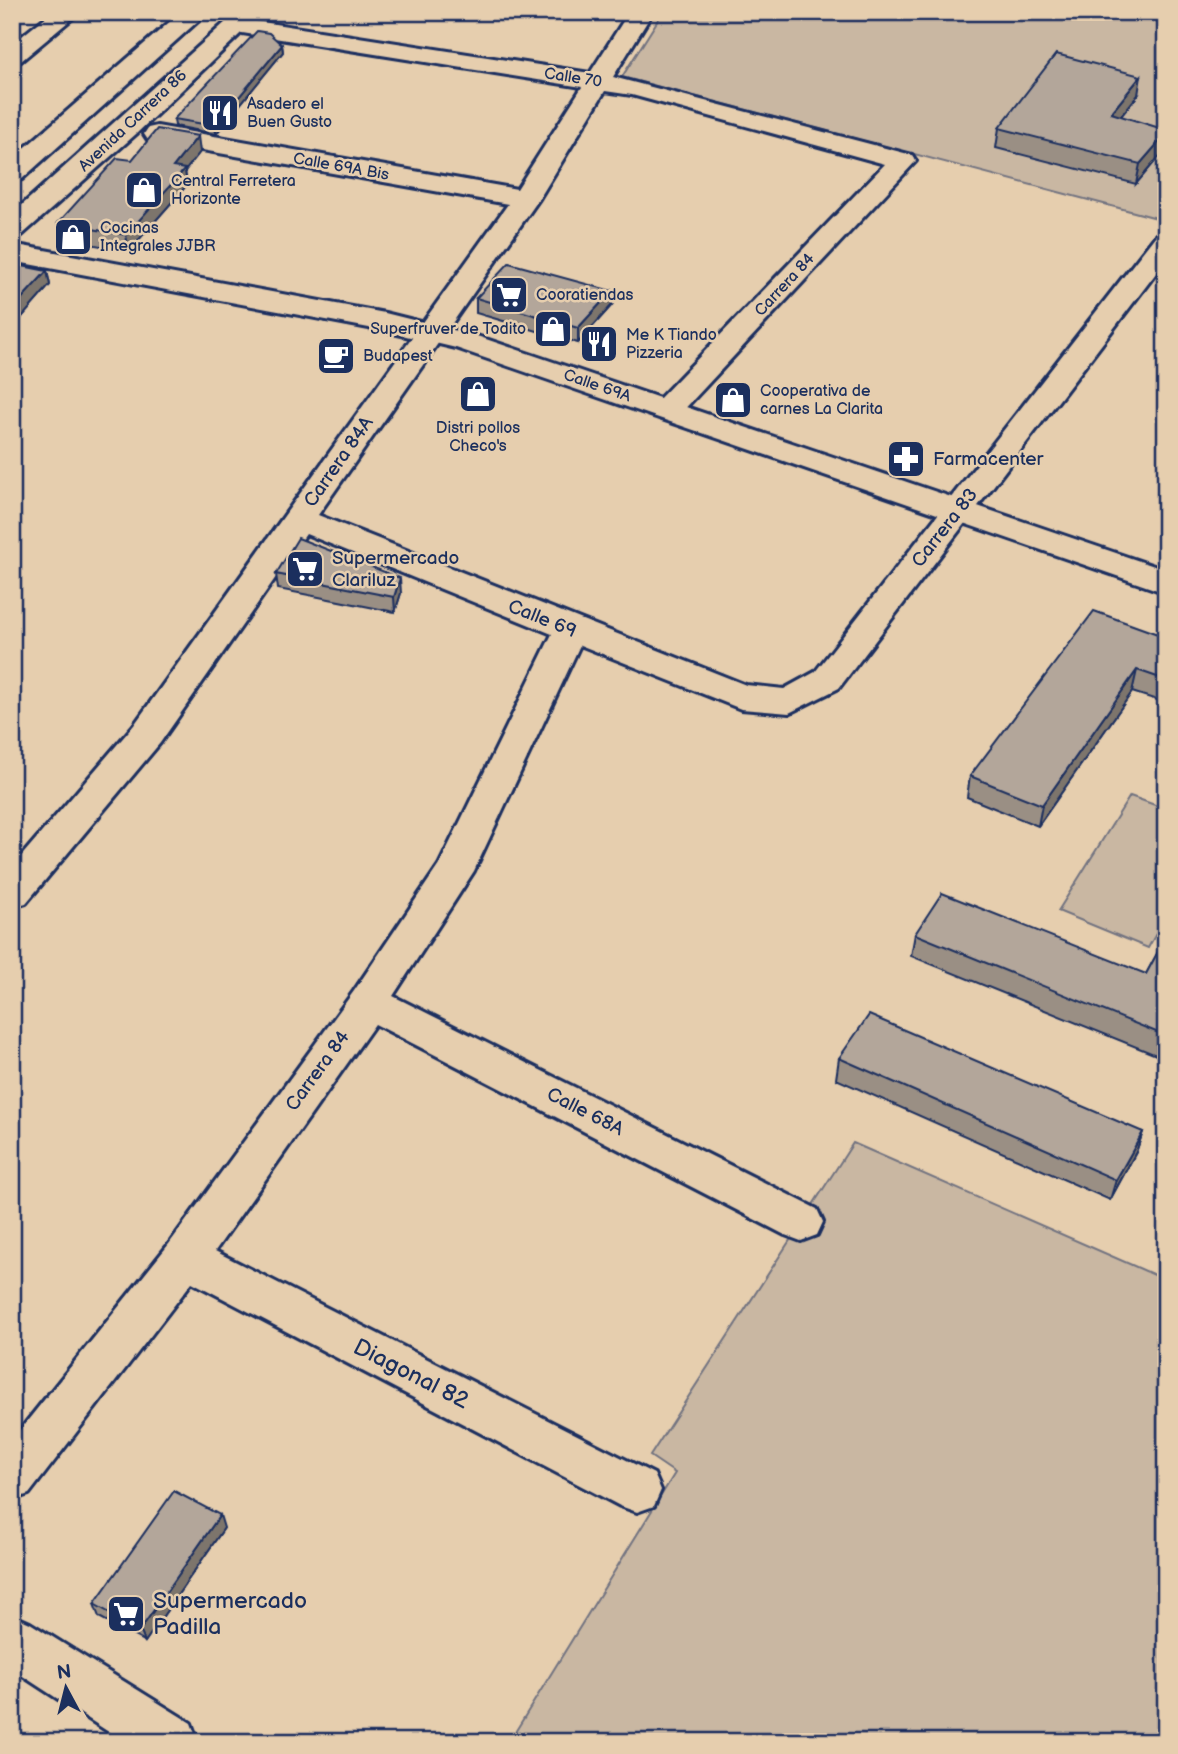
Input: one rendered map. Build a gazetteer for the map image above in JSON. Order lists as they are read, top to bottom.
{
  "streets": {
    "street": [
      "Calle 70",
      "Avenida Carrera 86",
      "Calle 69A Bis",
      "Carrera 84",
      "Calle 69A",
      "Carrera 84A",
      "Carrera 83",
      "Calle 69",
      "Calle 68A",
      "Diagonal 82"
    ]
  },
  "crossings": [
    ["Calle 70", "Avenida Carrera 86"],
    ["Calle 70", "Carrera 84"],
    ["Calle 70", "Carrera 84A"],
    ["Calle 69A Bis", "Carrera 84A"],
    ["Carrera 84", "Calle 69A"],
    ["Carrera 84", "Calle 69"],
    ["Carrera 84", "Calle 68A"],
    ["Carrera 84", "Diagonal 82"],
    ["Calle 69A", "Carrera 84A"],
    ["Calle 69A", "Carrera 83"],
    ["Carrera 84A", "Calle 69"],
    ["Carrera 83", "Calle 69"]
  ],
  "places": {
    "restaurant": ["Asadero el Buen Gusto", "Me K Tiando Pizzeria"],
    "shop": [
      "Central Ferretera Horizonte",
      "Cocinas Integrales JJBR",
      "Superfruver de Todito",
      "Distri pollos Checo's",
      "Cooperativa de carnes La Clarita"
    ],
    "supermarket": ["Cooratiendas", "Supermercado Clariluz", "Supermercado Padilla"],
    "cafe": ["Budapest"],
    "pharmacy": ["Farmacenter"]
  },
  "north": "top"
}
